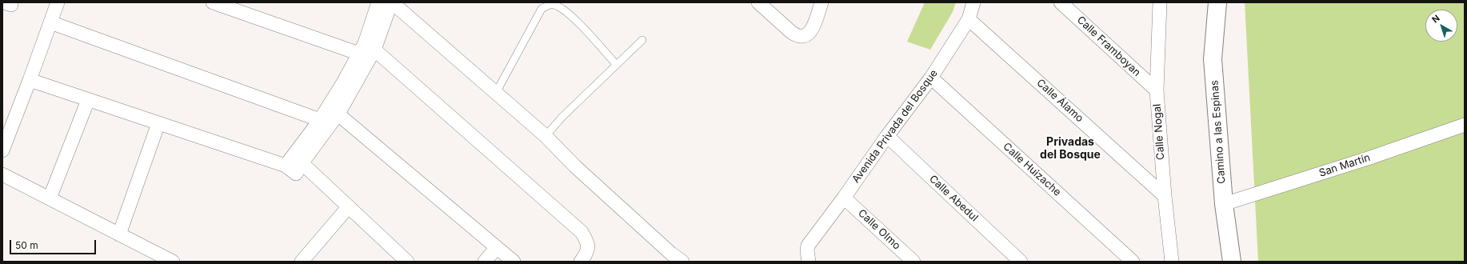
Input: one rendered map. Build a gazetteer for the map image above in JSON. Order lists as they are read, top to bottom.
{
  "streets": {
    "street": [
      "Calle Framboyan",
      "Calle Álamo",
      "Avenida Privada del Bosque",
      "Calle Nogal",
      "Camino a las Espinas",
      "San Martín",
      "Calle Huizache",
      "Calle Abedul",
      "Calle Olmo"
    ]
  },
  "crossings": [
    ["Calle Framboyan", "Calle Nogal"],
    ["Calle Álamo", "Avenida Privada del Bosque"],
    ["Calle Álamo", "Calle Nogal"],
    ["Avenida Privada del Bosque", "Calle Huizache"],
    ["Avenida Privada del Bosque", "Calle Abedul"],
    ["Avenida Privada del Bosque", "Calle Olmo"],
    ["Camino a las Espinas", "San Martín"]
  ],
  "districts": ["Privadas del Bosque"],
  "scale_bar": "50 m",
  "north": "top left"
}
